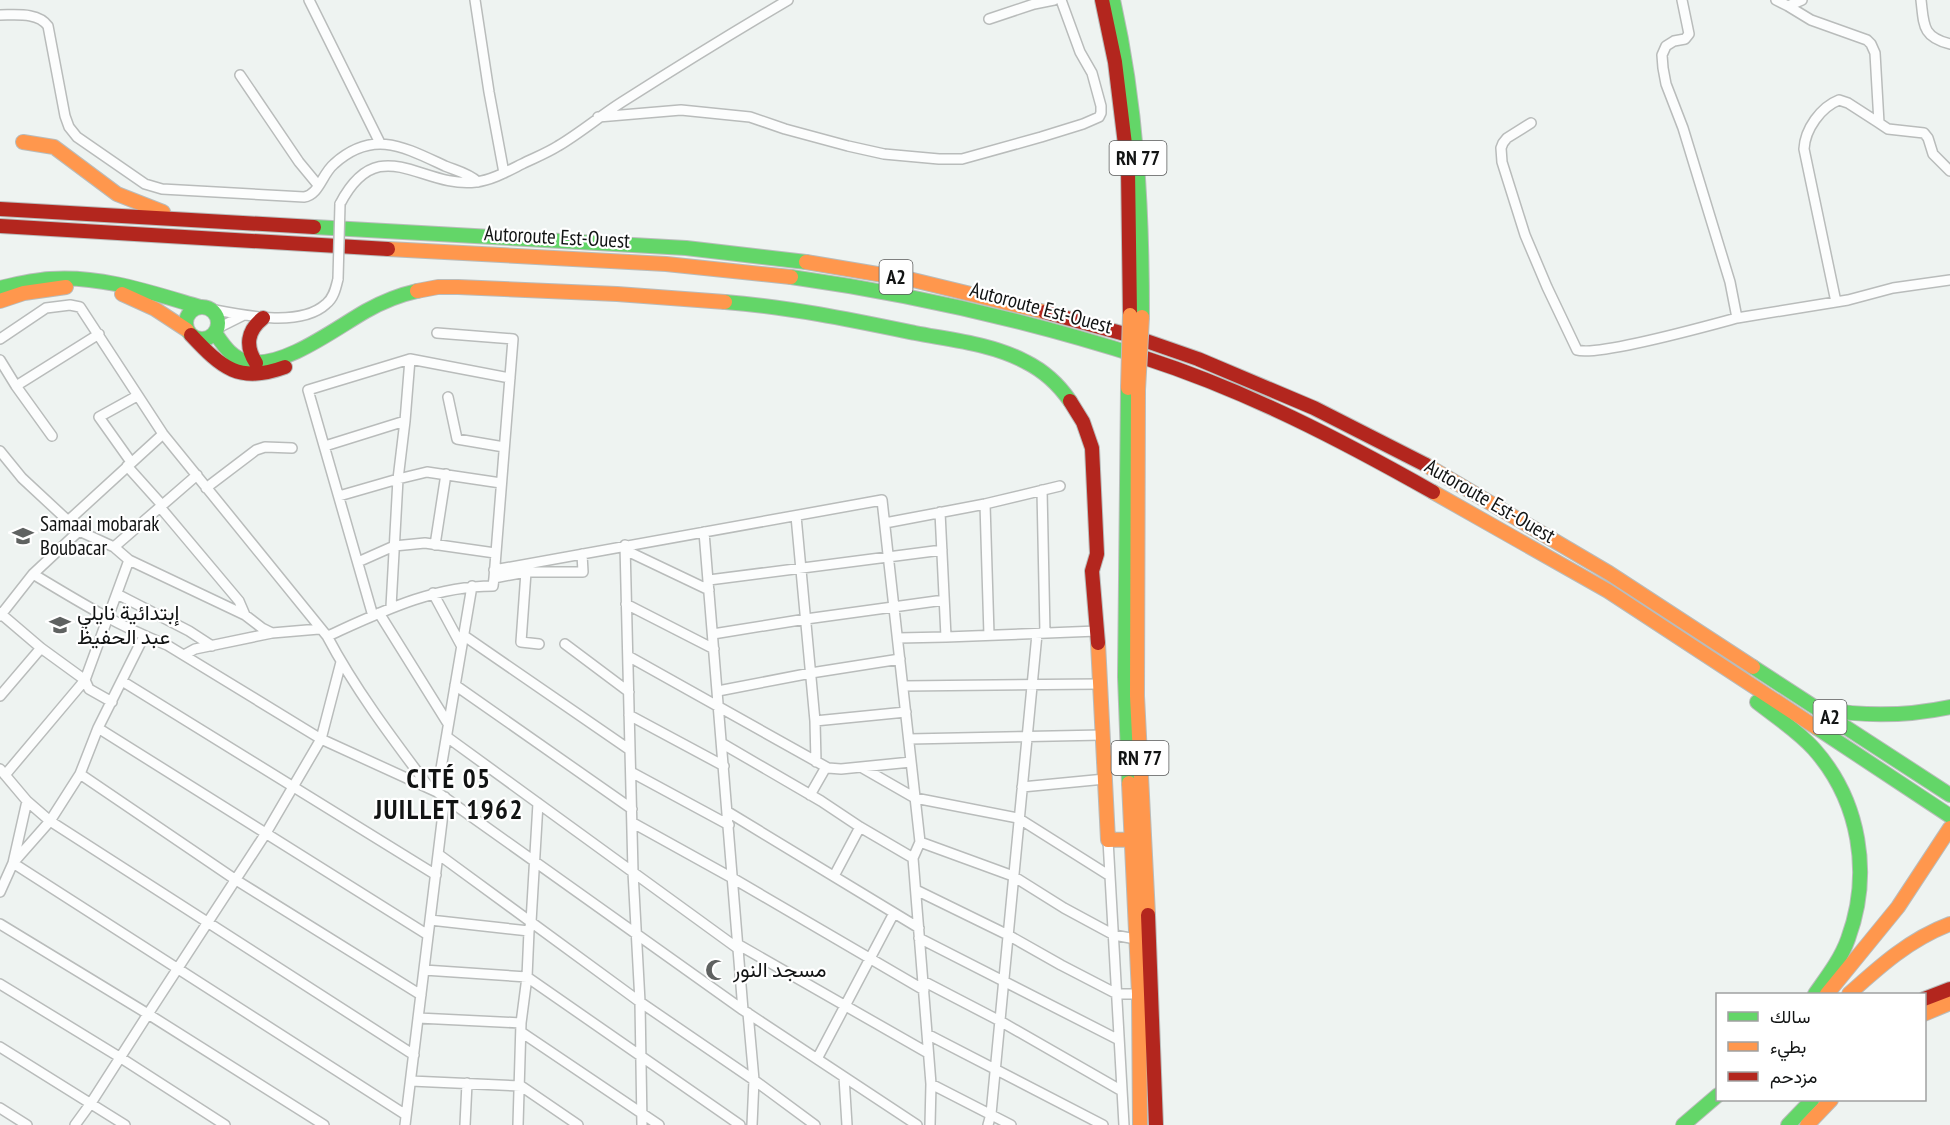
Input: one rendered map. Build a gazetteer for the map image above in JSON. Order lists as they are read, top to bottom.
{
  "streets": {
    "main road": ["RN 77", "Autoroute Est-Ouest", "A2"]
  },
  "districts": ["CITÉ 05 JUILLET 1962"],
  "places": {
    "school or university": ["Samaai mobarak Boubacar", "إبتدائية نايلي عبد الحفيظ"],
    "mosque": ["مسجد النور"]
  },
  "legend": ["سالك", "بطيء", "مزدحم"]
}
